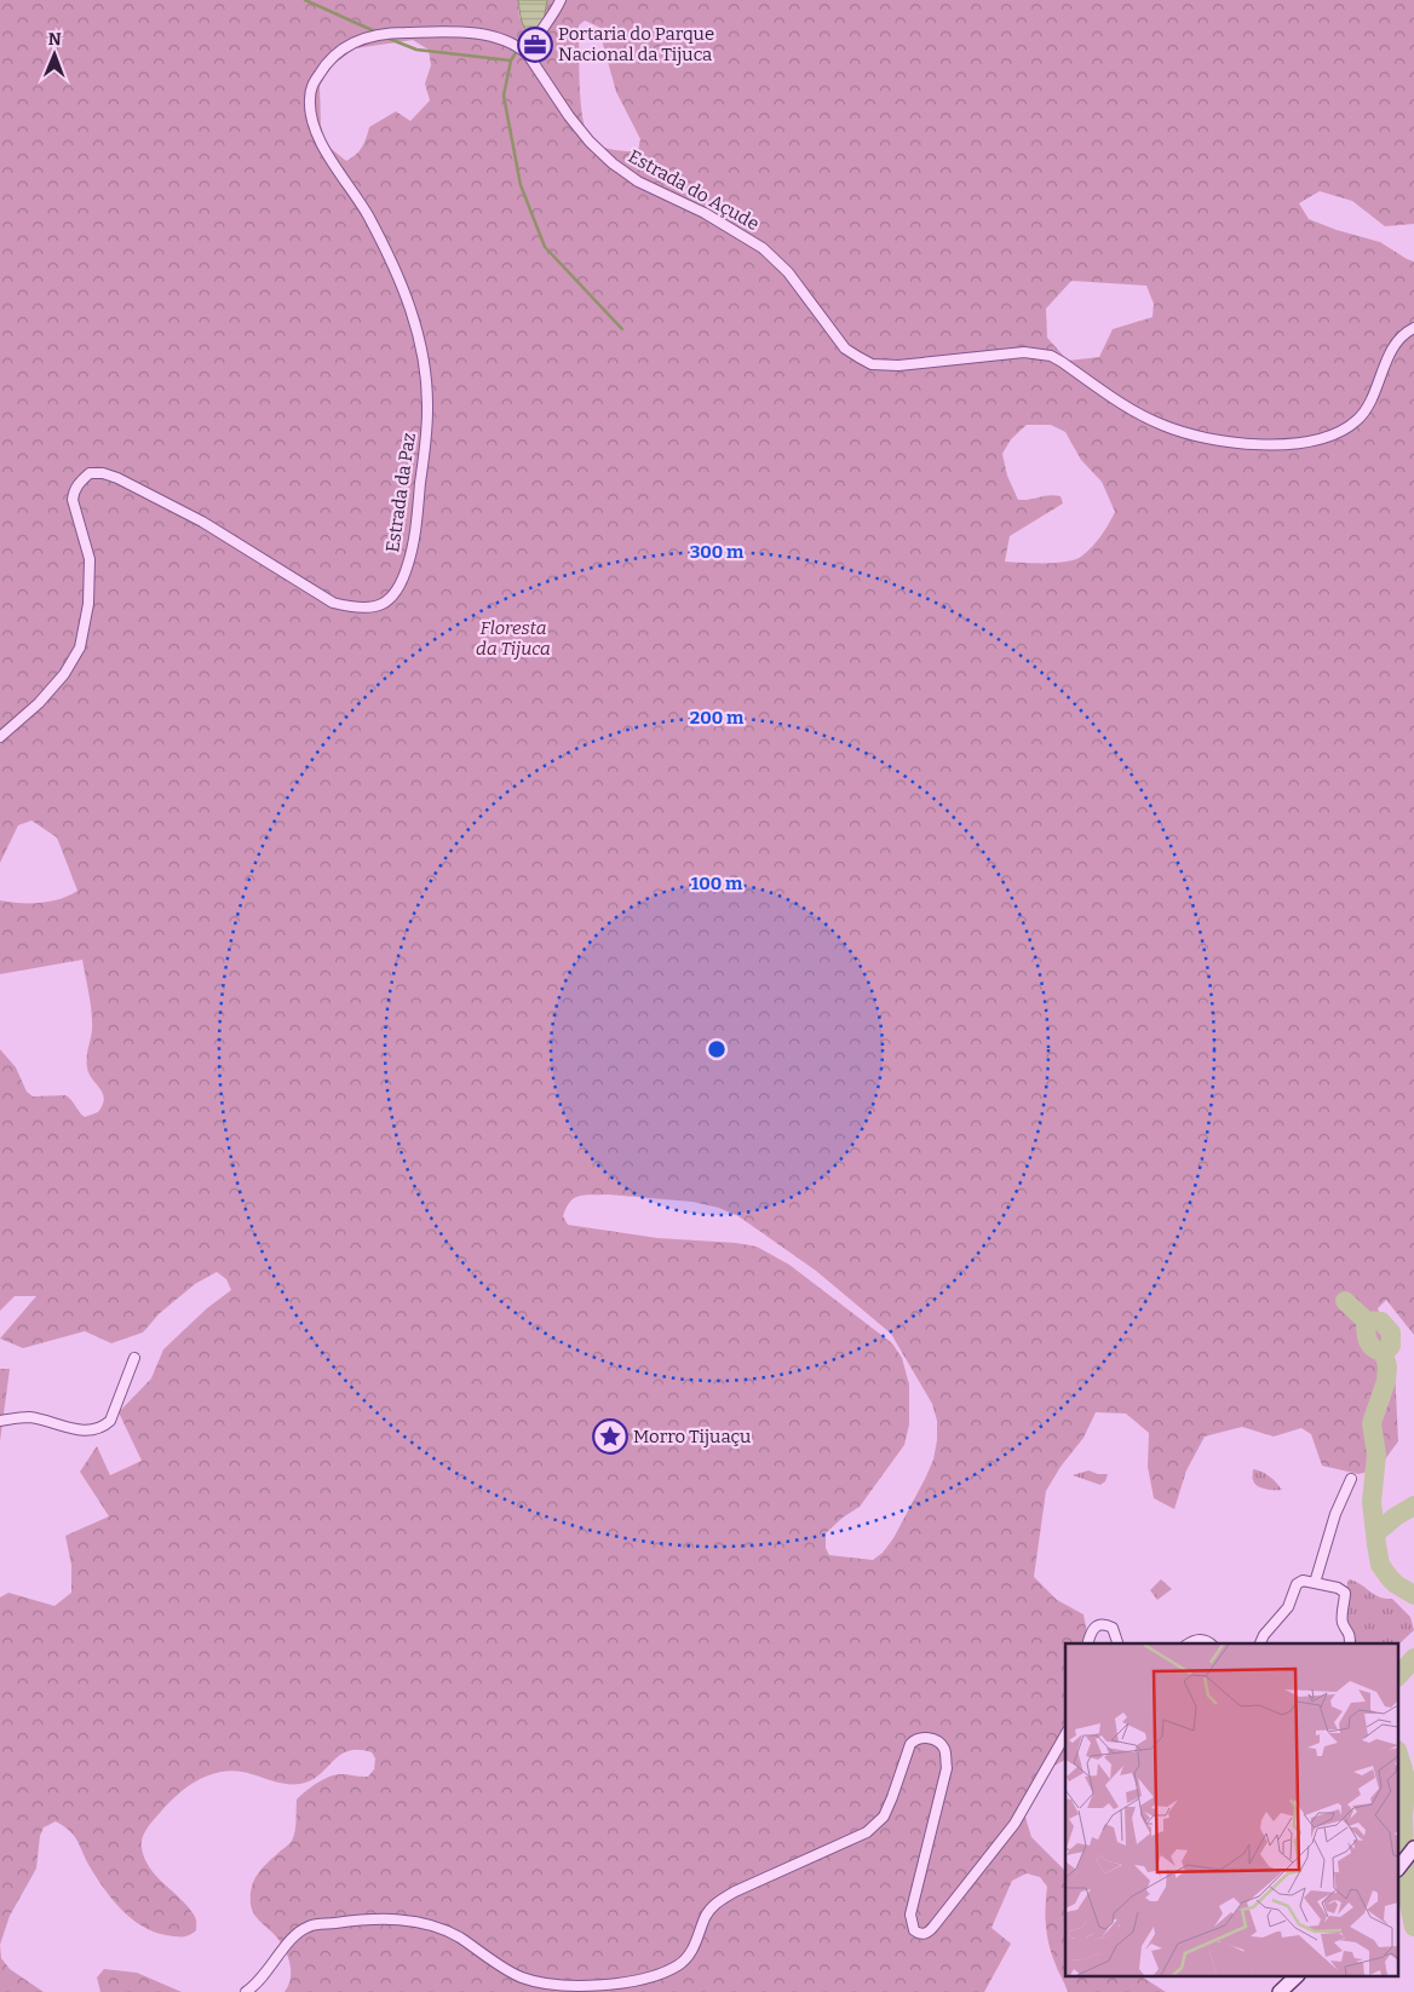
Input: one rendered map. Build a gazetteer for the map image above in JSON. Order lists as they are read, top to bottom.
{
  "streets": {
    "street": ["Estrada do Açude", "Estrada da Paz"]
  },
  "crossings": [
    ["Estrada do Açude", "Estrada da Paz"]
  ],
  "parks": ["Floresta da Tijuca"],
  "places": {
    "office": ["Portaria do Parque Nacional da Tijuca"],
    "place": ["Morro Tijuaçu"]
  },
  "north": "top",
  "rings": ["300 m", "200 m", "100 m"]
}
